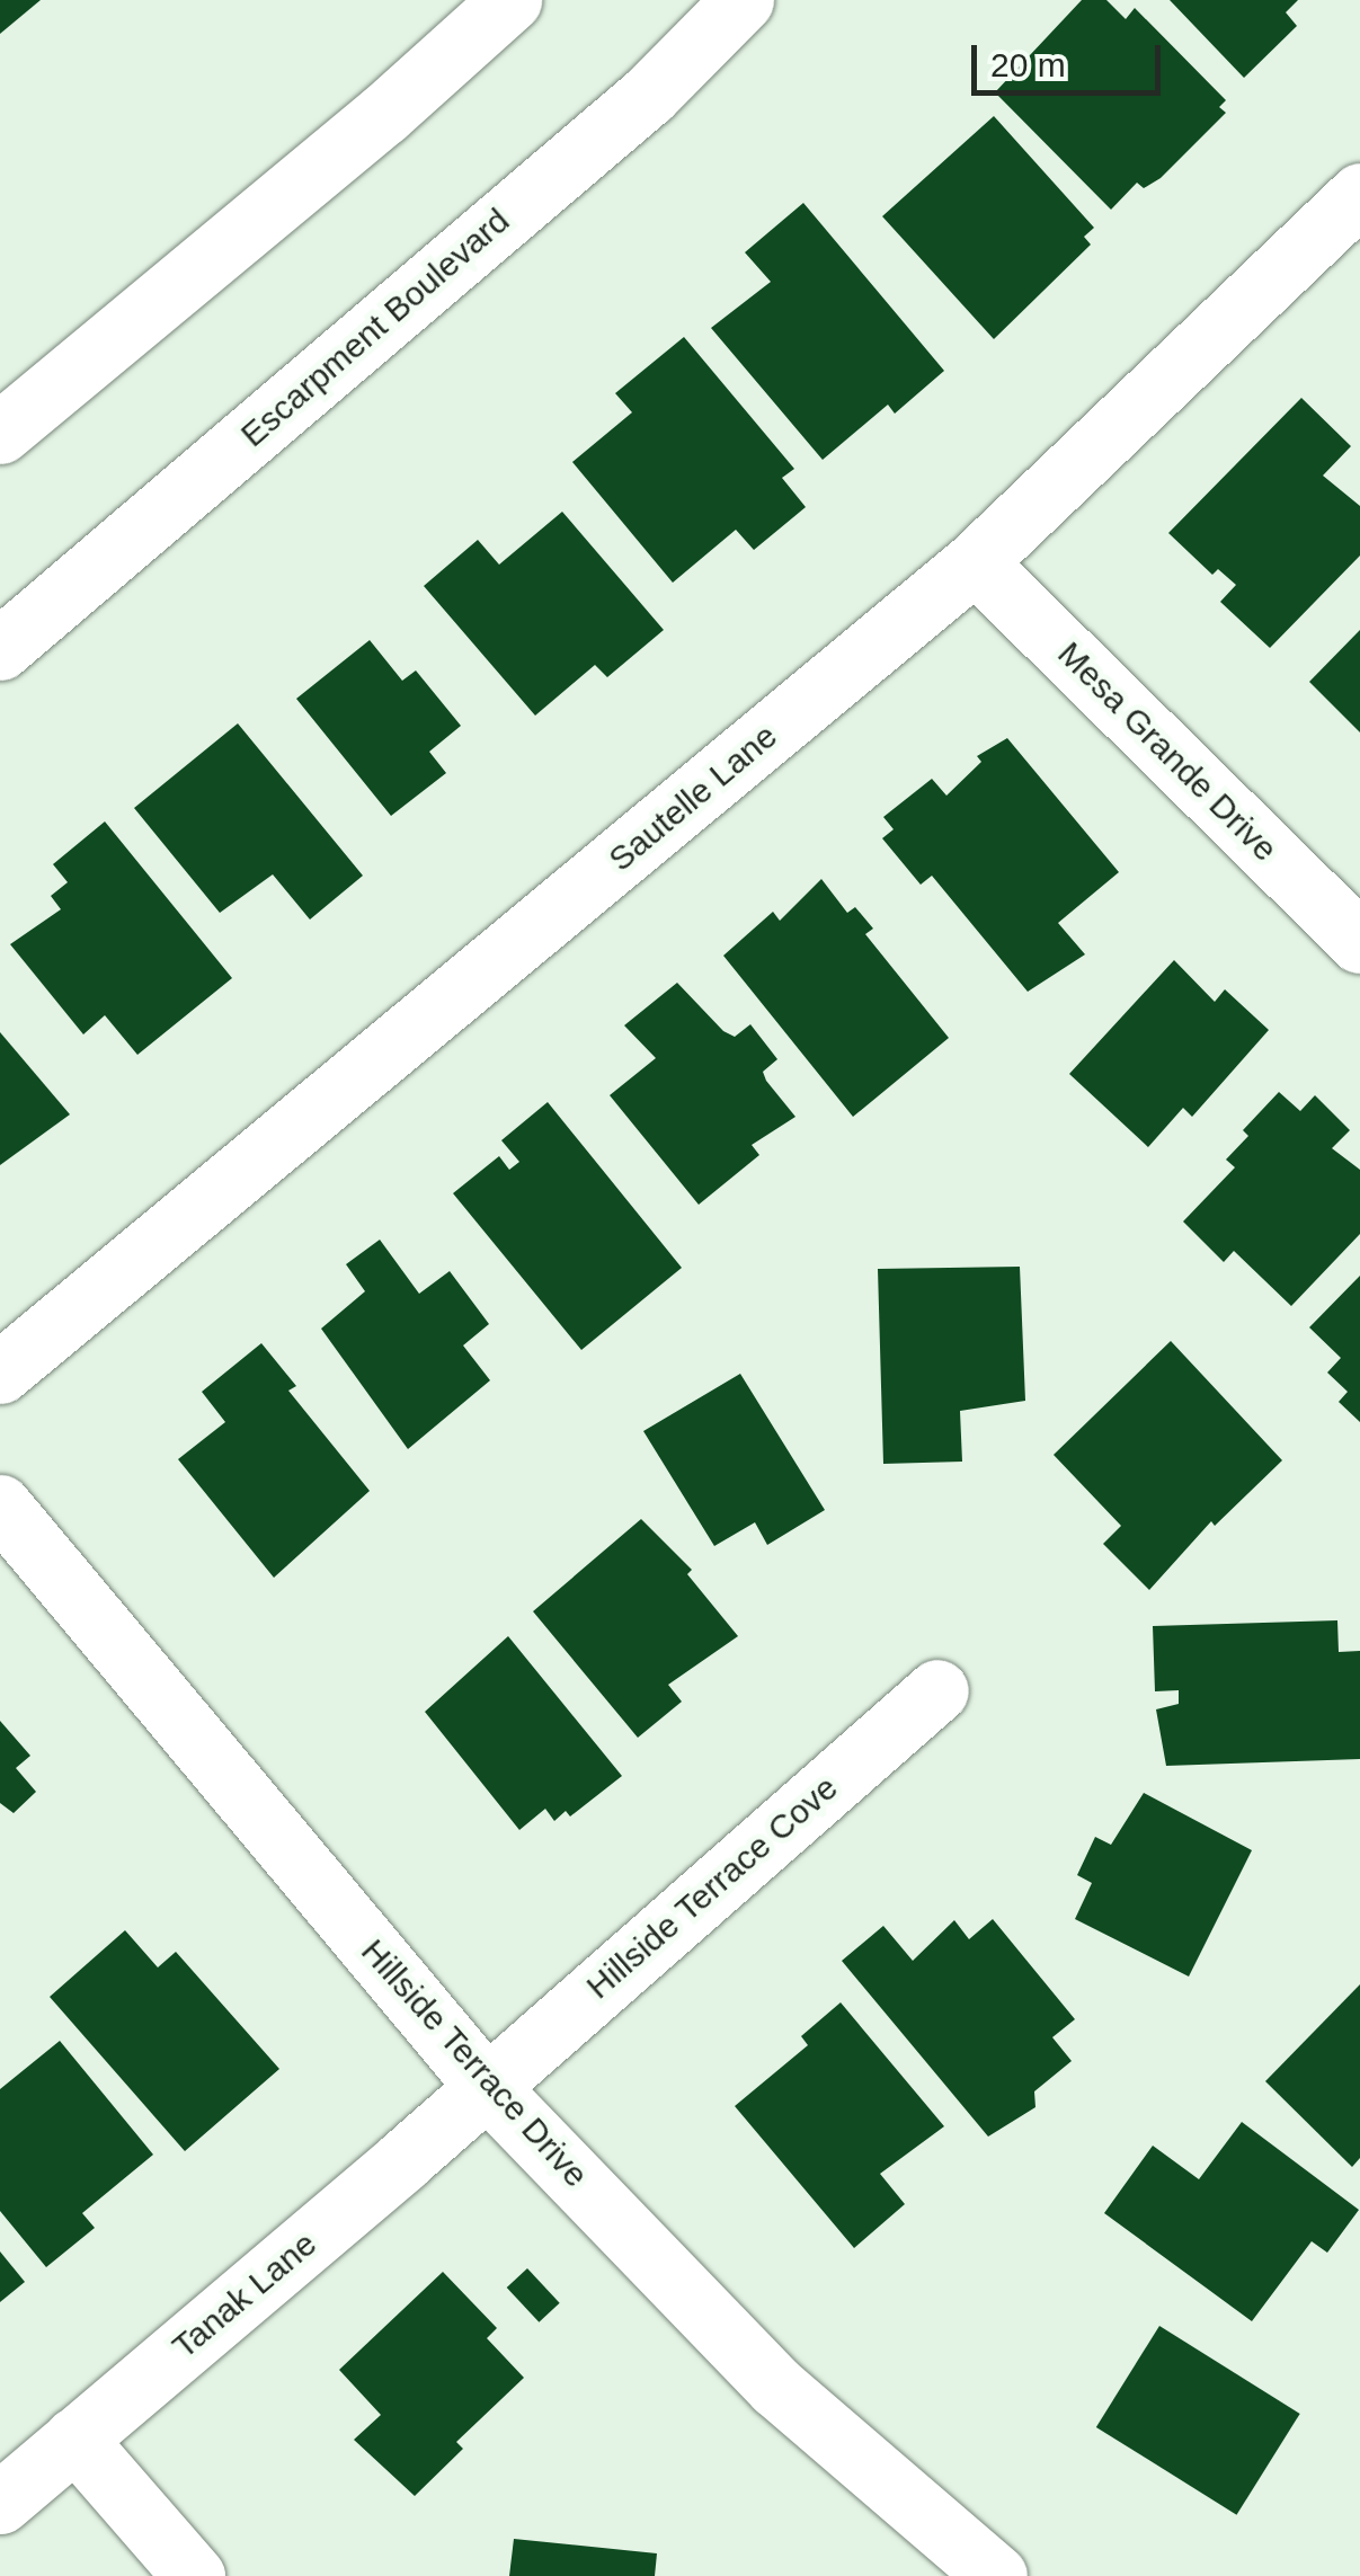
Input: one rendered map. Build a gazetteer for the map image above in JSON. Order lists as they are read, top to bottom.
{
  "streets": {
    "street": [
      "Escarpment Boulevard",
      "Mesa Grande Drive",
      "Sautelle Lane",
      "Hillside Terrace Cove",
      "Hillside Terrace Drive",
      "Tanak Lane"
    ]
  },
  "crossings": [
    ["Mesa Grande Drive", "Sautelle Lane"],
    ["Hillside Terrace Cove", "Hillside Terrace Drive"],
    ["Hillside Terrace Cove", "Tanak Lane"],
    ["Hillside Terrace Drive", "Tanak Lane"]
  ],
  "scale_bar": "20 m"
}
